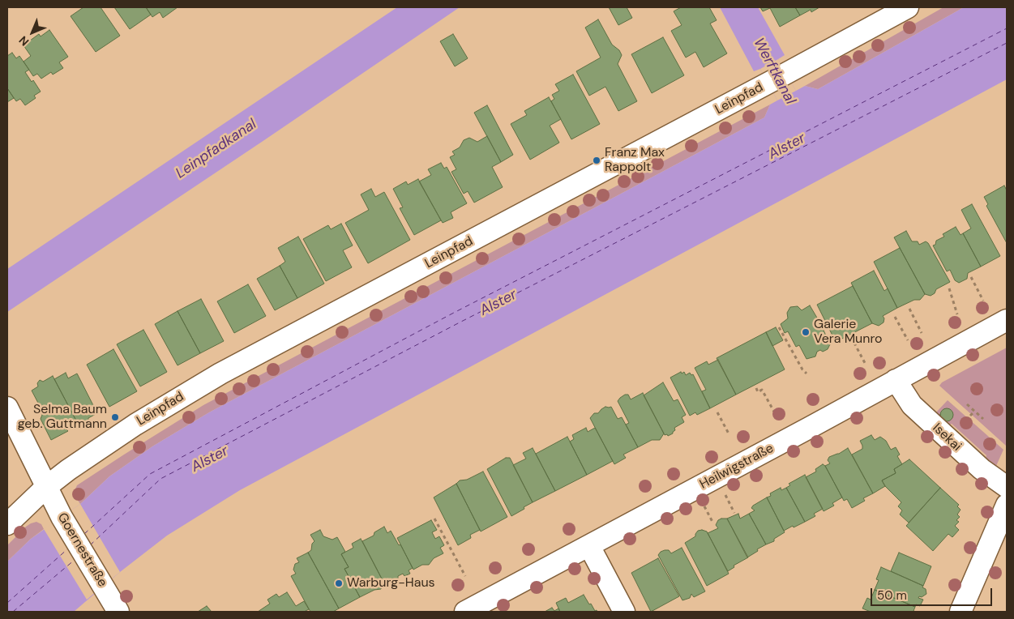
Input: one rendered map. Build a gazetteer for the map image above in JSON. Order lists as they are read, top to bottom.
{
  "streets": {
    "street": [
      "Leinpfad",
      "Isekai",
      "Heilwigstraße",
      "Goernestraße"
    ]
  },
  "crossings": [
    ["Leinpfad", "Goernestraße"],
    ["Isekai", "Heilwigstraße"]
  ],
  "water": ["Werftkanal", "Alster", "Leinpfadkanal"],
  "places": [
    "Franz Max Rappolt",
    "Galerie Vera Munro",
    "Selma Baum geb. Guttmann",
    "Warburg-Haus"
  ],
  "scale_bar": "50 m",
  "north": "bottom left"
}
